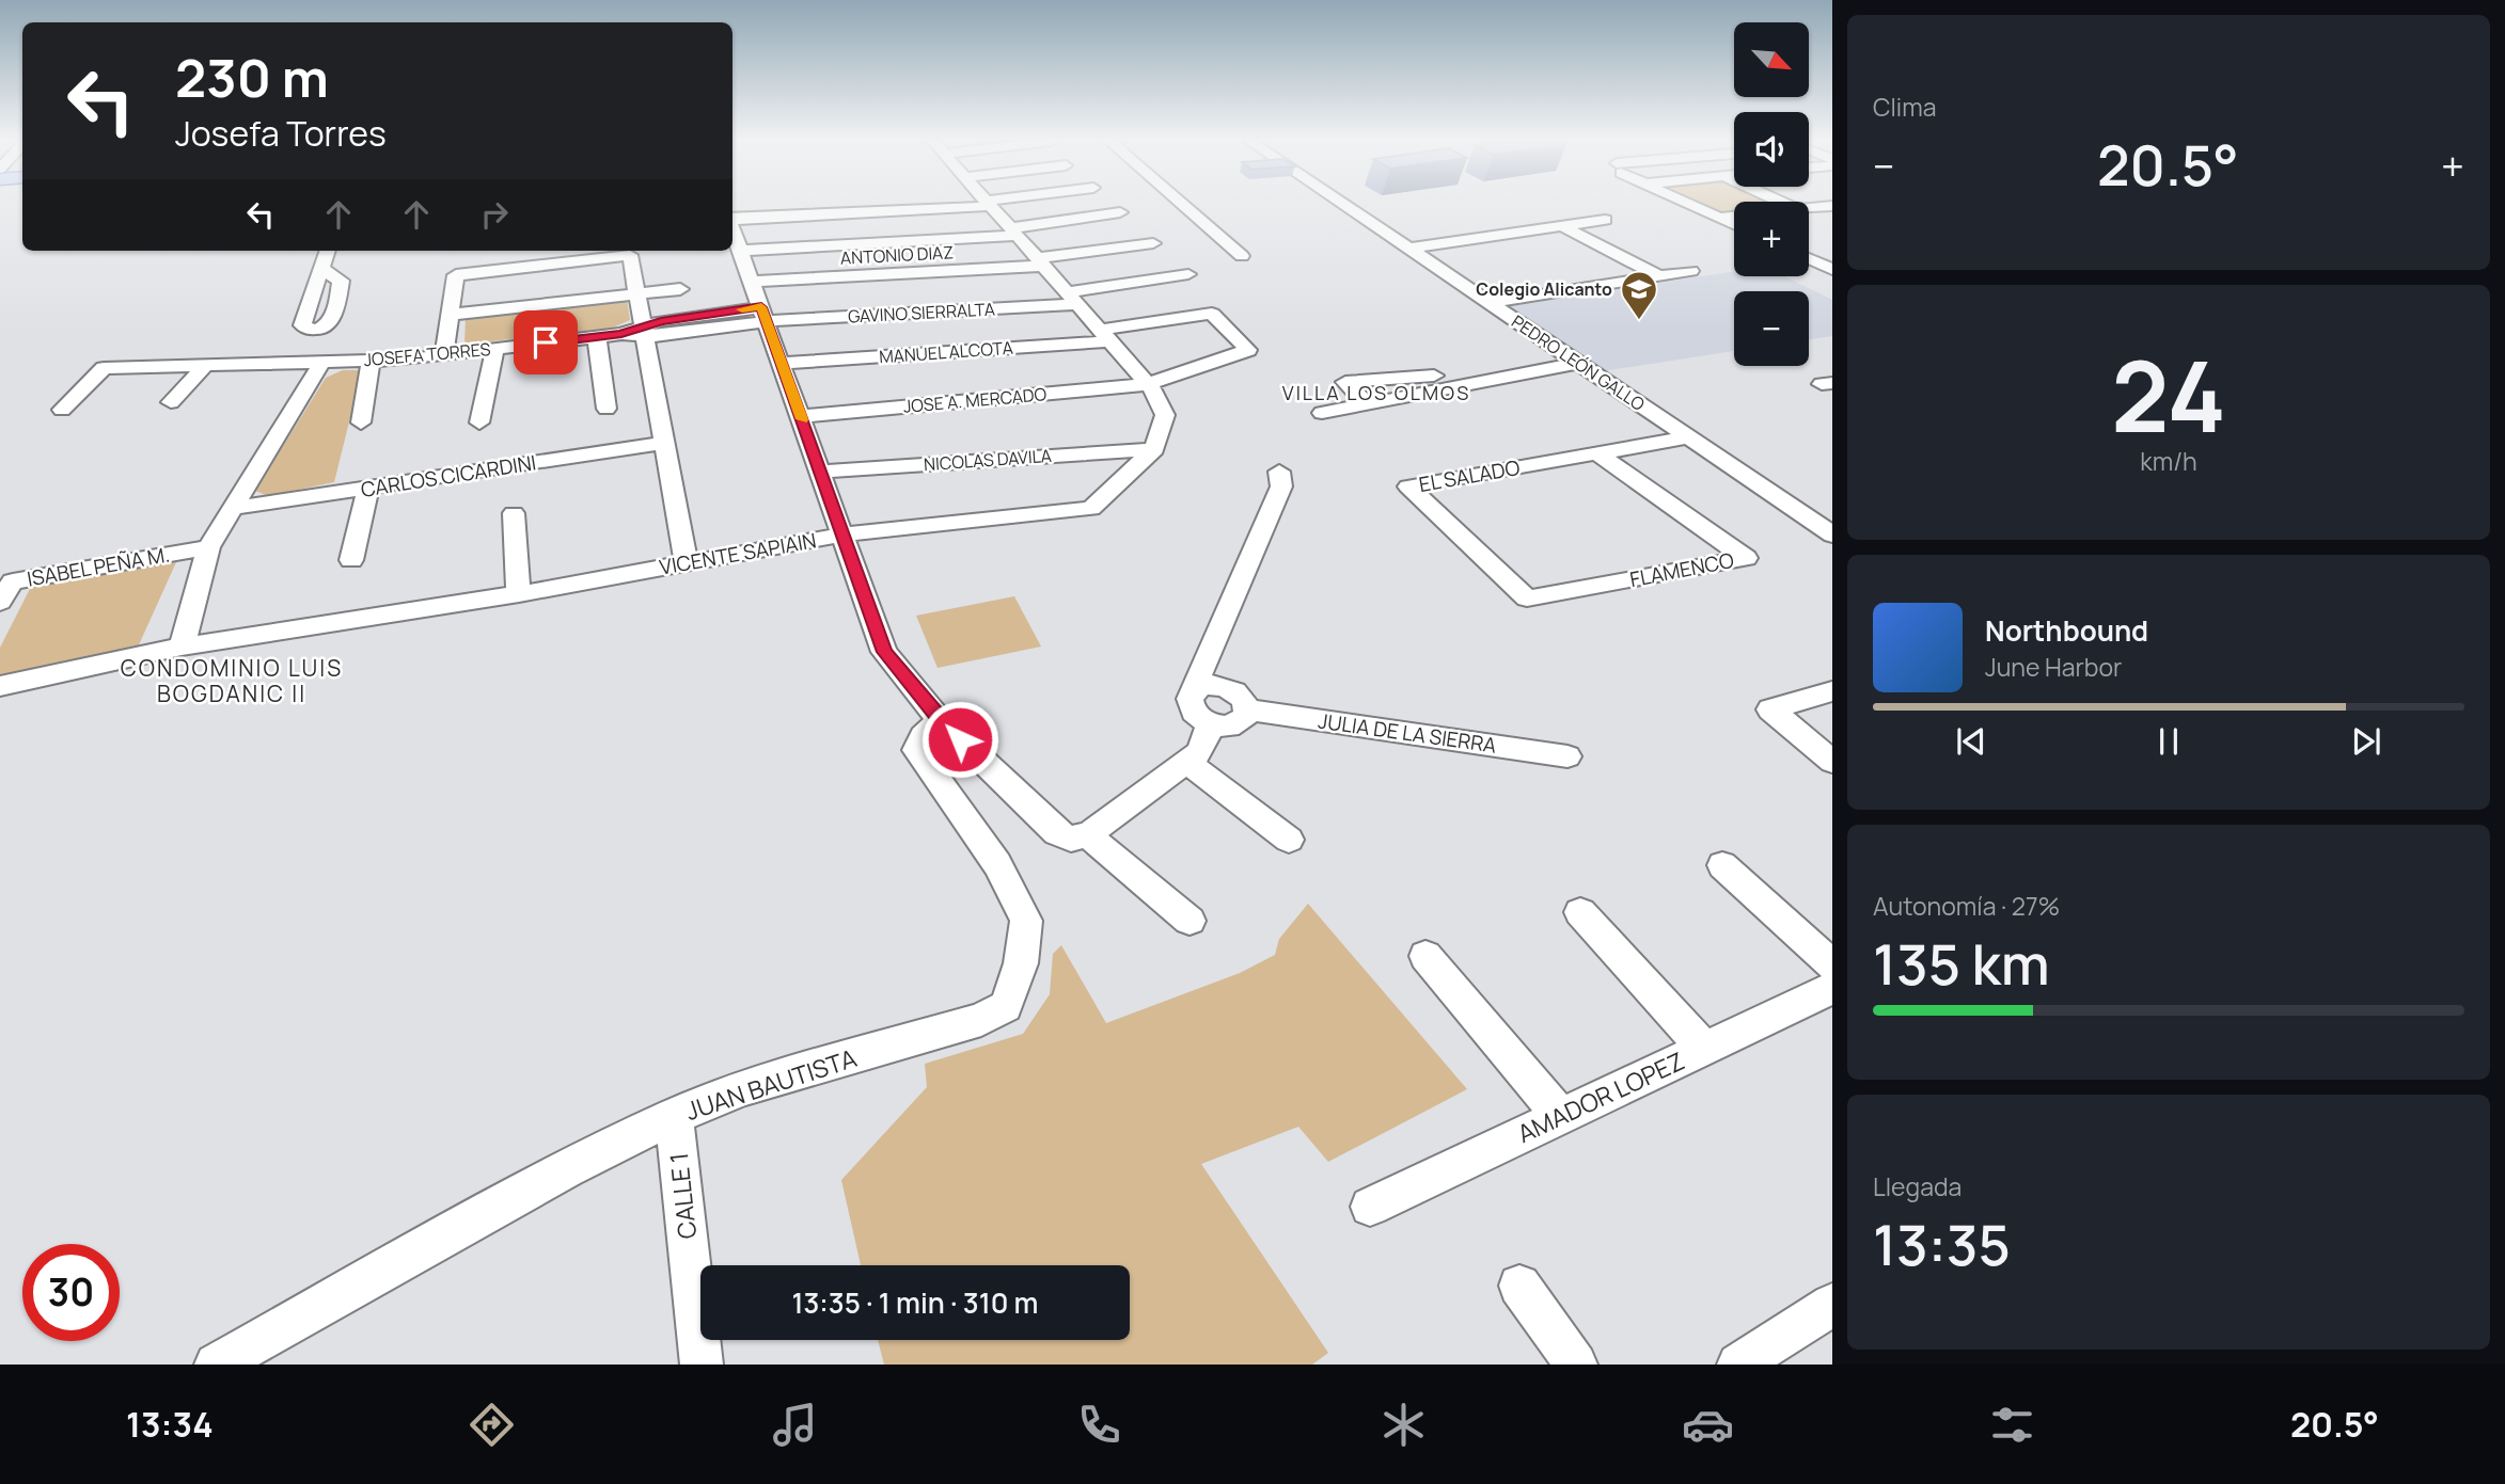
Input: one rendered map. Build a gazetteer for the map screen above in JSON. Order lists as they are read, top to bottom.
{
  "streets": {
    "street": [
      "ANTONIO DIAZ",
      "GAVINO SIERRALTA",
      "MANUEL ALCOTA",
      "JOSEFA TORRES",
      "PEDRO LEÓN GALLO",
      "JOSE A. MERCADO",
      "NICOLAS DAVILA",
      "CARLOS CICARDINI",
      "EL SALADO",
      "VICENTE SAPIAIN",
      "ISABEL PEÑA M.",
      "FLAMENCO",
      "JULIA DE LA SIERRA",
      "JUAN BAUTISTA",
      "AMADOR LOPEZ",
      "CALLE 1"
    ]
  },
  "crossings": [
    ["GAVINO SIERRALTA", "JOSEFA TORRES"],
    ["MANUEL ALCOTA", "JOSE A. MERCADO"],
    ["PEDRO LEÓN GALLO", "EL SALADO"],
    ["NICOLAS DAVILA", "VICENTE SAPIAIN"],
    ["EL SALADO", "FLAMENCO"],
    ["JUAN BAUTISTA", "CALLE 1"]
  ],
  "districts": ["VILLA LOS OLMOS", "CONDOMINIO LUIS BOGDANIC II"],
  "places": {
    "school or university": ["Colegio Alicanto"]
  },
  "north": "bottom right",
  "page": {
    "tile": [
      "Clima",
      ["24", "km/h"],
      ["Autonomía · 27%", "135 km"],
      ["Llegada", "13:35"]
    ],
    "map_buttons": ["+", "−"],
    "turn": ["230 m", "Josefa Torres"],
    "heat": ["−", "20.5°", "+"],
    "song": ["Northbound", "June Harbor"],
    "limit": "30",
    "trip": "13:35 · 1 min · 310 m",
    "tabs": ["13:34", "20.5°"]
  }
}
